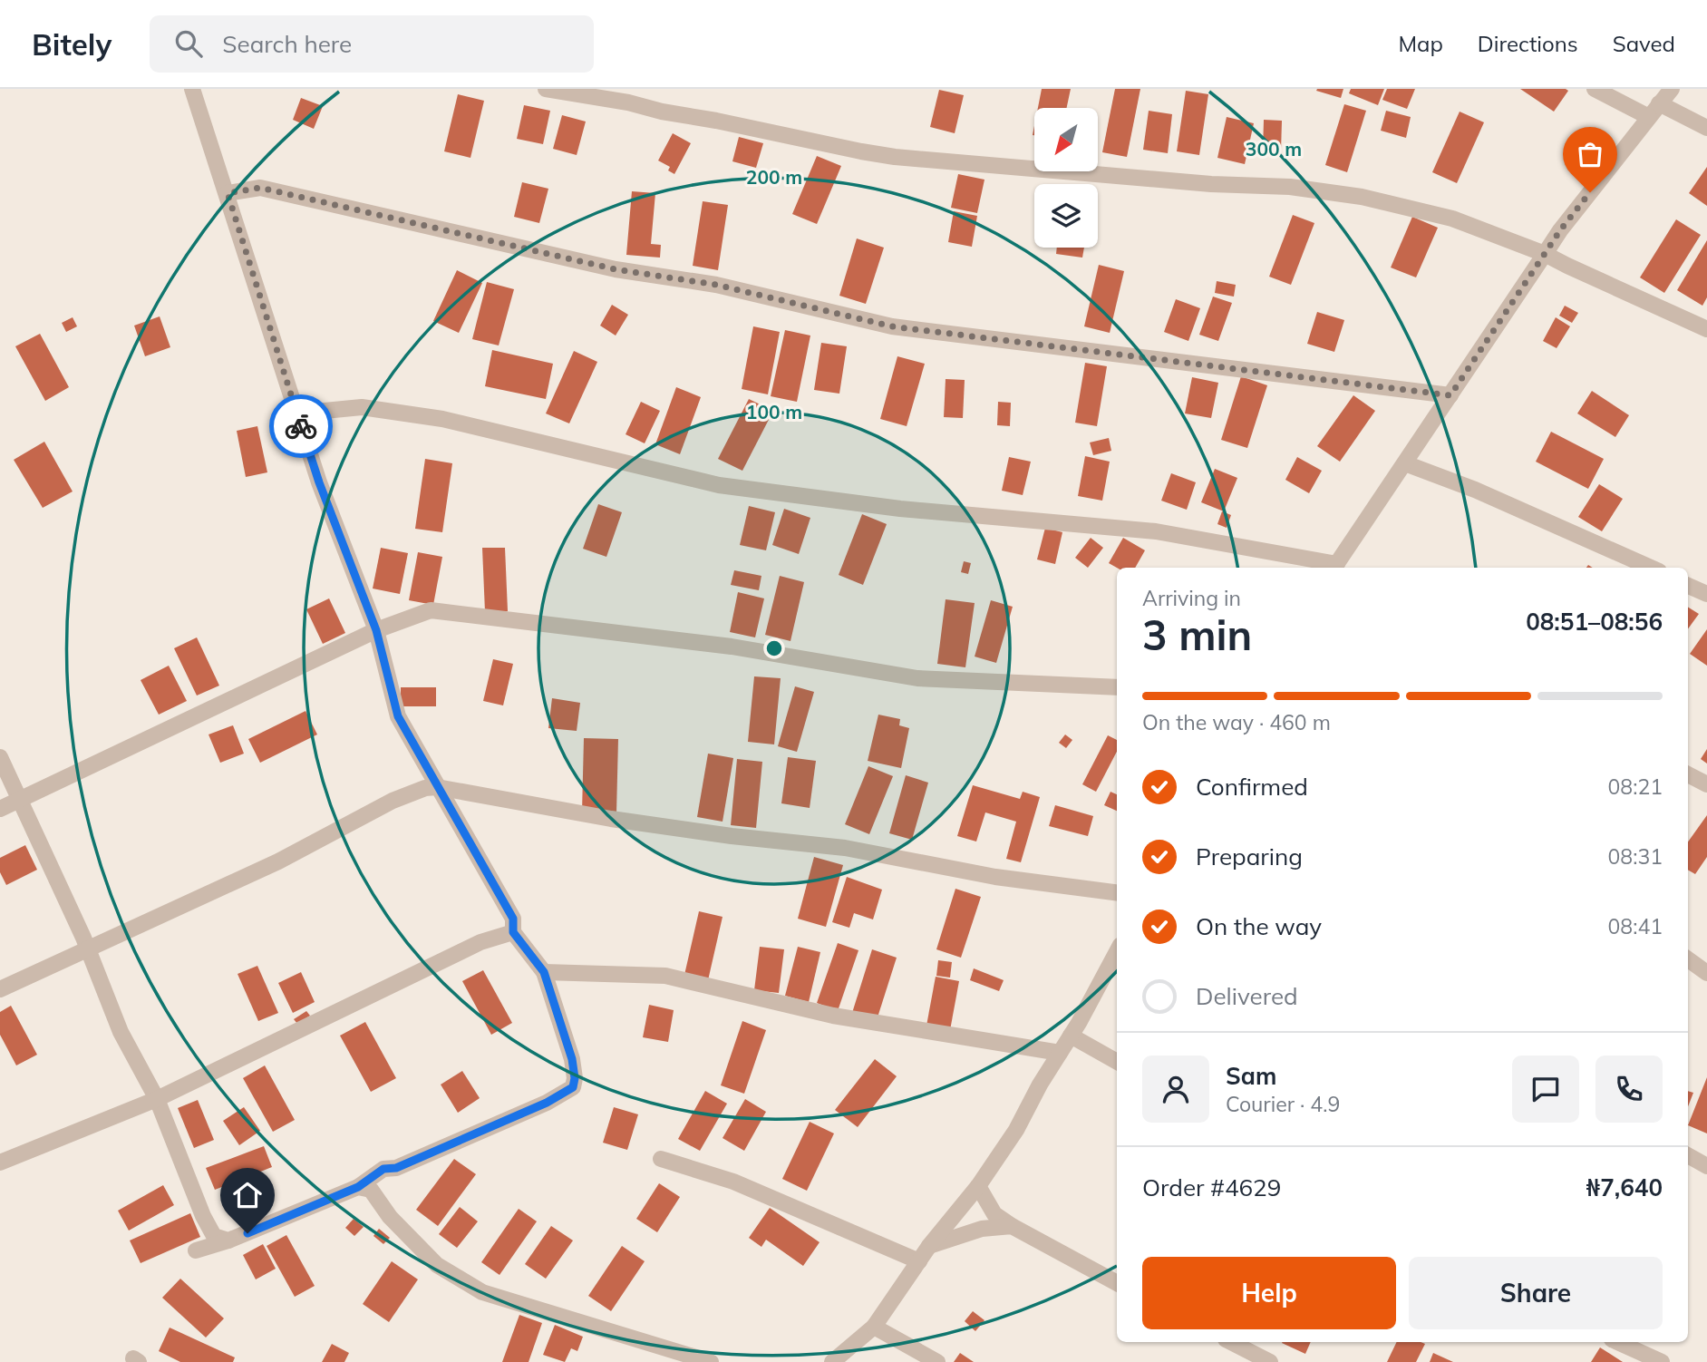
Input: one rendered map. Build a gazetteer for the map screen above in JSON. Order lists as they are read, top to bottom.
{
  "north": "bottom left",
  "page": {
    "header": "Bitely",
    "search": "Search here",
    "nav": ["Map", "Directions", "Saved"],
    "heading": ["3 min", "Arriving in", "08:51–08:56"],
    "panel": [
      "Sam",
      "Courier · 4.9",
      "Order #4629",
      "₦7,640"
    ],
    "bar": "On the way · 460 m",
    "list": [
      ["Confirmed", "08:21"],
      ["Preparing", "08:31"],
      ["On the way", "08:41"],
      "Delivered"
    ],
    "buttons": ["Help", "Share"]
  },
  "rings": ["300 m", "200 m", "100 m"]
}
